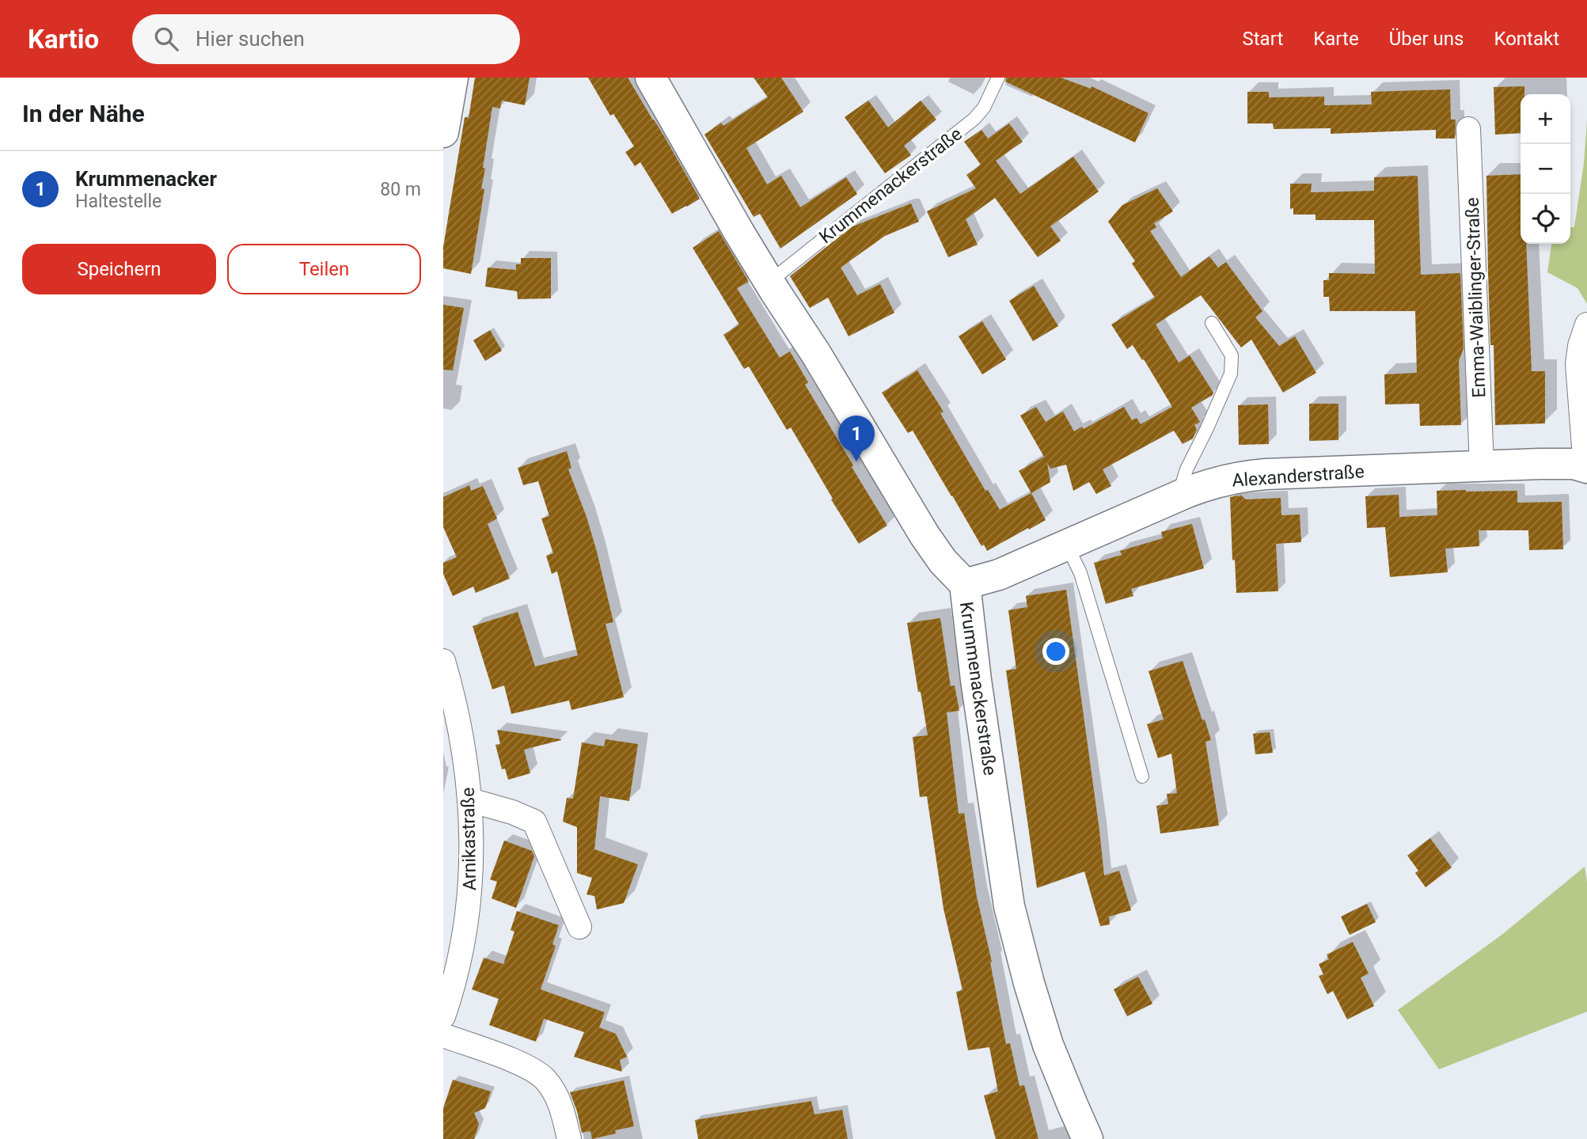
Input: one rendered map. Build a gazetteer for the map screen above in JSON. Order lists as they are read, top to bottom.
{
  "streets": {
    "main road": ["Krummenackerstraße", "Alexanderstraße"],
    "street": ["Emma-Waiblinger-Straße", "Arnikastraße"]
  },
  "crossings": [
    ["Krummenackerstraße", "Alexanderstraße"],
    ["Emma-Waiblinger-Straße", "Alexanderstraße"]
  ],
  "page": {
    "header": "Kartio",
    "search": "Hier suchen",
    "nav": [
      "Start",
      "Karte",
      "Über uns",
      "Kontakt"
    ],
    "heading": "In der Nähe",
    "map_buttons": ["+", "−"],
    "list": [
      {
        "mark": "1",
        "name": "Krummenacker",
        "note": "Haltestelle",
        "value": "80 m"
      }
    ],
    "buttons": ["Speichern", "Teilen"],
    "pins": "1"
  }
}
